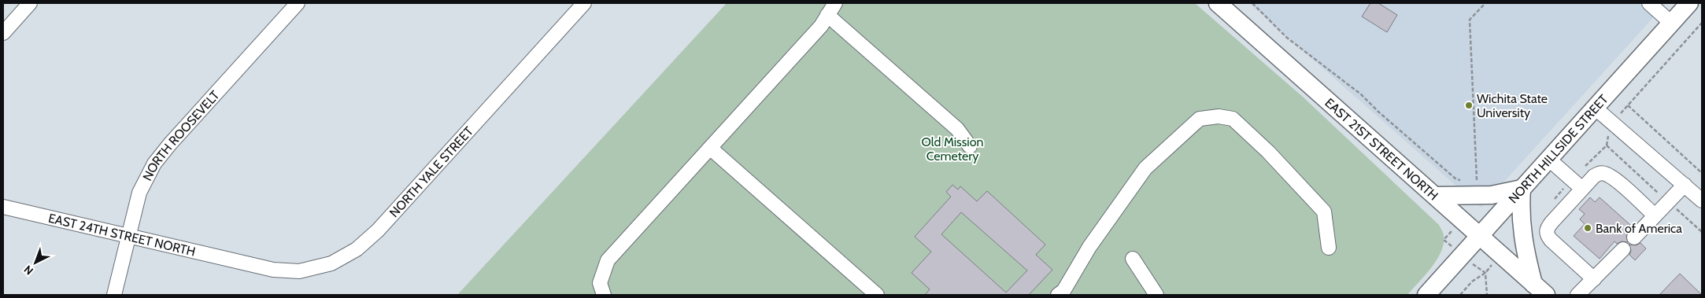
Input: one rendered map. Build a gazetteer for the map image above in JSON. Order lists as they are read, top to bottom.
{
  "streets": {
    "main road": ["EAST 21ST STREET NORTH", "NORTH HILLSIDE STREET"],
    "street": ["NORTH ROOSEVELT", "NORTH YALE STREET", "EAST 24TH STREET NORTH"]
  },
  "crossings": [
    ["NORTH ROOSEVELT", "EAST 24TH STREET NORTH"],
    ["EAST 21ST STREET NORTH", "NORTH HILLSIDE STREET"],
    ["NORTH YALE STREET", "EAST 24TH STREET NORTH"]
  ],
  "parks": ["Old Mission Cemetery"],
  "places": ["Wichita State University", "Bank of America"],
  "north": "bottom left"
}
